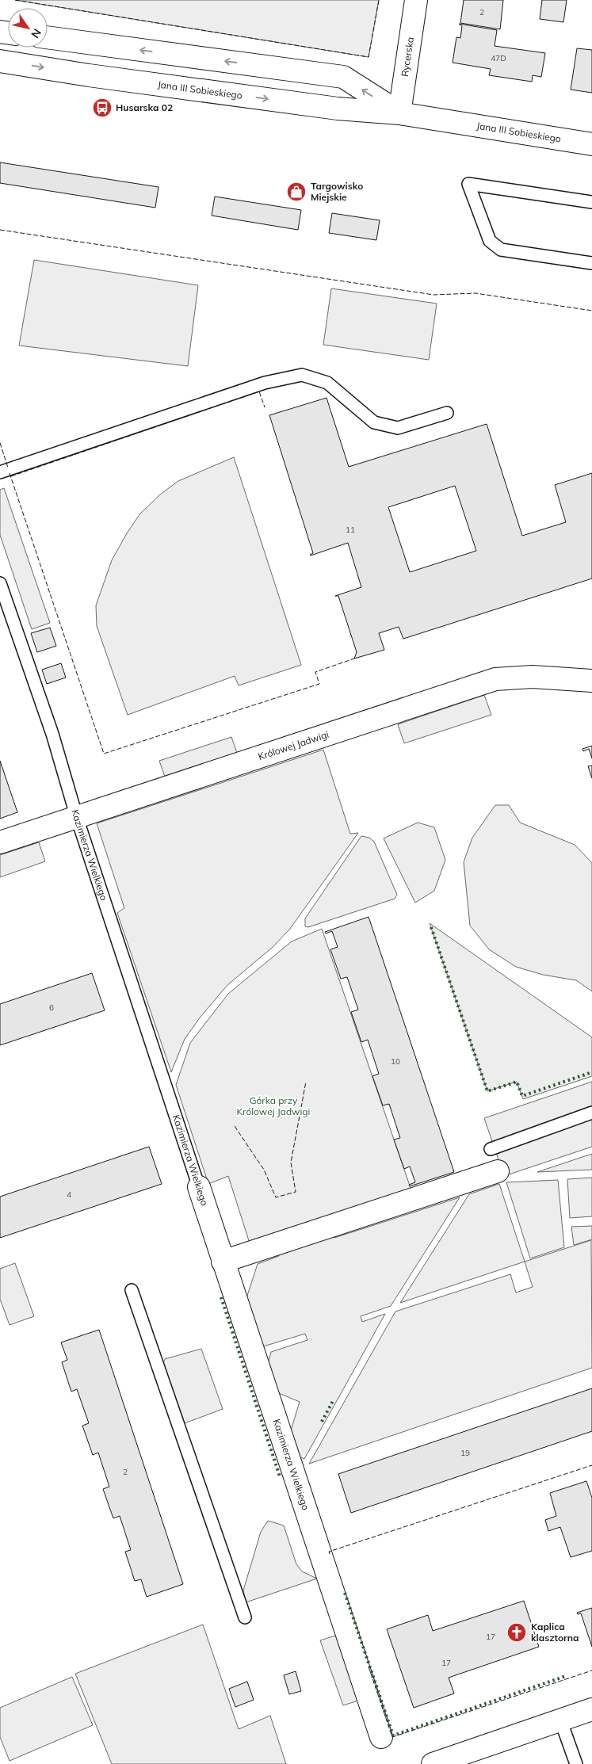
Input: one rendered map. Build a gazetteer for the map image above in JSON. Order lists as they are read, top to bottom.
{
  "streets": {
    "street": [
      "Rycerska",
      "Jana III Sobieskiego",
      "Królowej Jadwigi",
      "Kazimierza Wielkiego"
    ]
  },
  "crossings": [
    ["Rycerska", "Jana III Sobieskiego"],
    ["Królowej Jadwigi", "Kazimierza Wielkiego"]
  ],
  "parks": ["Górka przy Królowej Jadwigi"],
  "places": {
    "bus stop": ["Husarska 02"],
    "shop": ["Targowisko Miejskie"],
    "church": ["Kaplica klasztorna"]
  },
  "house_numbers": [
    "2",
    "47D",
    "11",
    "6",
    "10",
    "4",
    "19",
    "2",
    "17",
    "17"
  ],
  "north": "bottom right"
}
